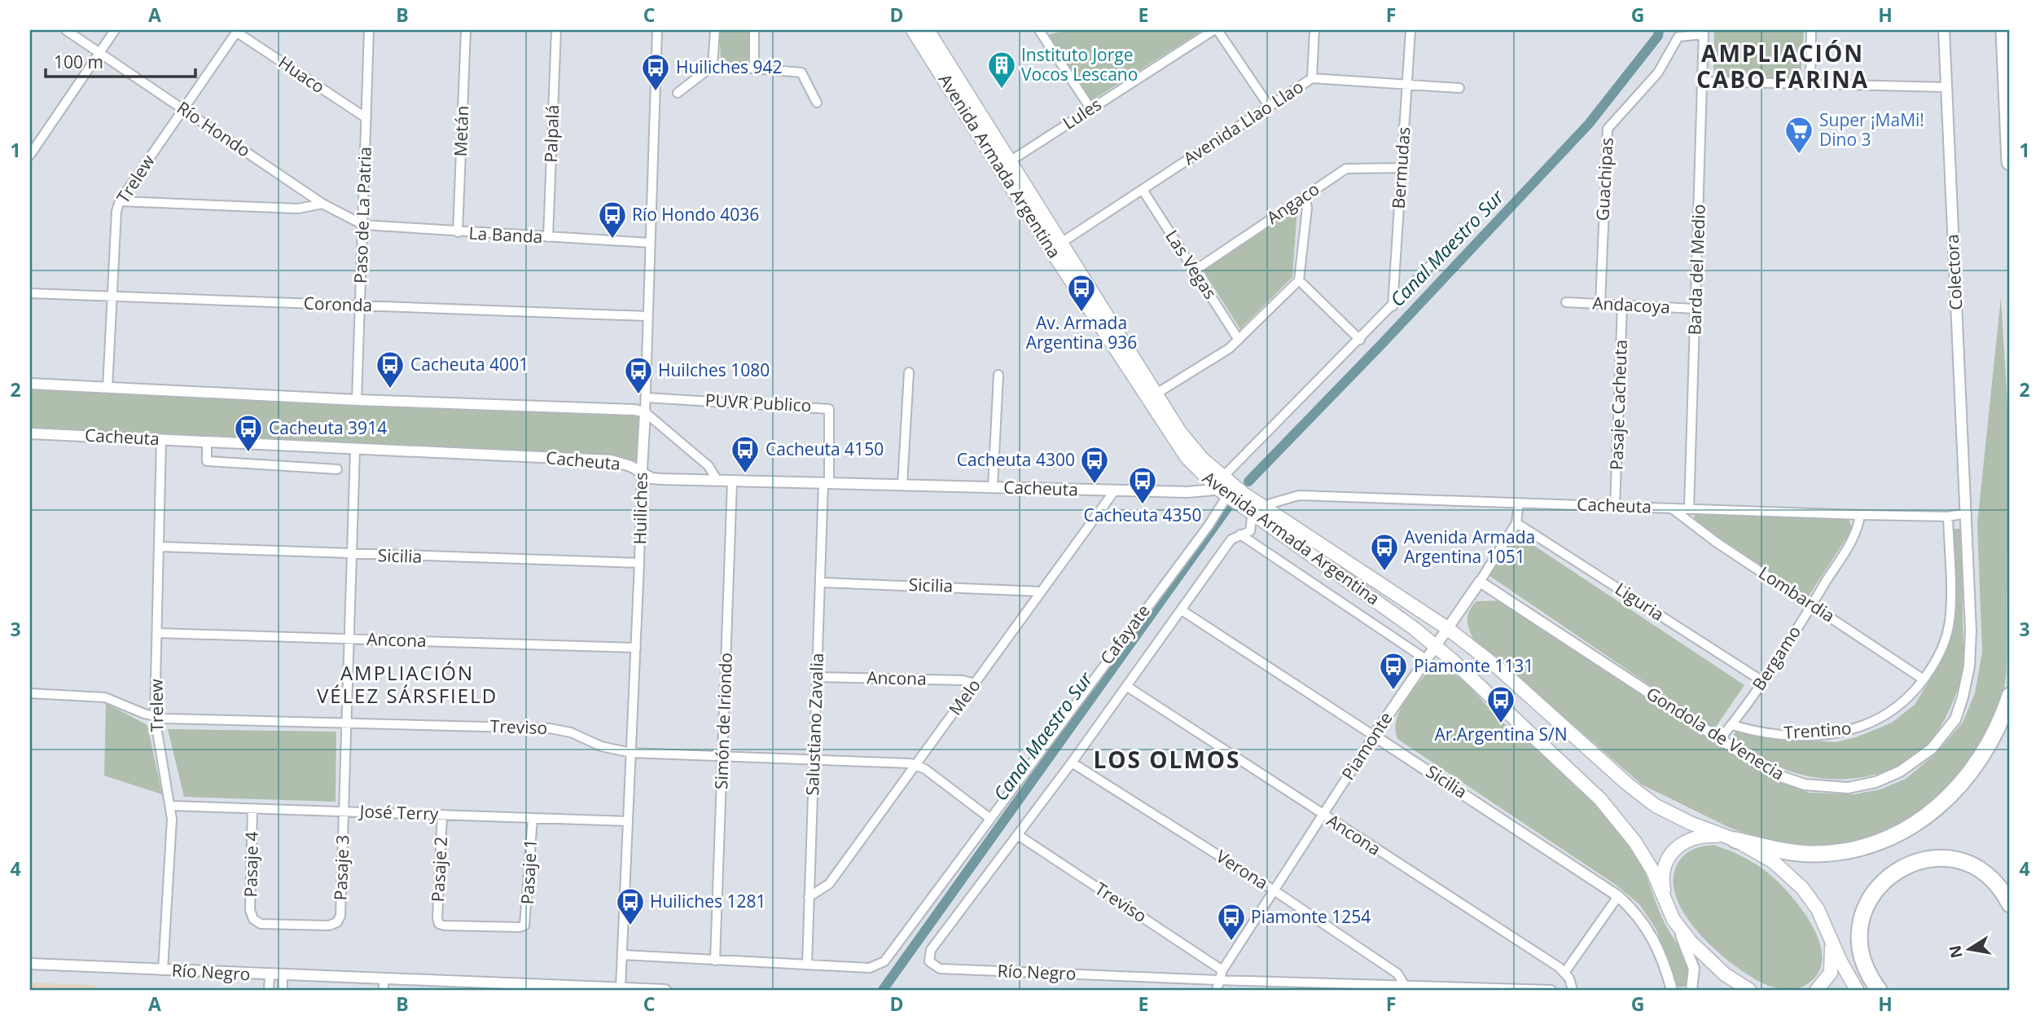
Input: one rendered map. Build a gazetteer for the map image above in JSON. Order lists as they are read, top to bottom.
{
  "streets": {
    "main road": ["Avenida Armada Argentina"],
    "street": [
      "Huaco",
      "Lules",
      "Avenida Llao Llao",
      "Río Hondo",
      "Metán",
      "Palpalá",
      "Bermudas",
      "Trelew",
      "Guachipas",
      "Angaco",
      "Paso de La Patria",
      "La Banda",
      "Las Vegas",
      "Barda del Medio",
      "Colectora",
      "Coronda",
      "Andacoya",
      "PUVR Publico",
      "Pasaje Cacheuta",
      "Cacheuta",
      "Huiliches",
      "Sicilia",
      "Lombardia",
      "Liguria",
      "Cafayate",
      "Ancona",
      "Bergamo",
      "Melo",
      "Simón de Iriondo",
      "Salustiano Zavalia",
      "Treviso",
      "Trentino",
      "Gondola de Venecia",
      "Piamonte",
      "José Terry",
      "Pasaje 4",
      "Pasaje 3",
      "Pasaje 2",
      "Verona",
      "Pasaje 1",
      "Río Negro"
    ]
  },
  "crossings": [
    ["Huaco", "Trelew"],
    ["Huaco", "Paso de La Patria"],
    ["Lules", "Avenida Armada Argentina"],
    ["Avenida Llao Llao", "Avenida Armada Argentina"],
    ["Avenida Llao Llao", "Bermudas"],
    ["Avenida Llao Llao", "Las Vegas"],
    ["Río Hondo", "Trelew"],
    ["Río Hondo", "Paso de La Patria"],
    ["Río Hondo", "La Banda"],
    ["Metán", "La Banda"],
    ["Palpalá", "La Banda"],
    ["Avenida Armada Argentina", "Cacheuta"],
    ["Avenida Armada Argentina", "Cafayate"],
    ["Avenida Armada Argentina", "Piamonte"],
    ["Bermudas", "Angaco"],
    ["Bermudas", "Cafayate"],
    ["Trelew", "Coronda"],
    ["Trelew", "Cacheuta"],
    ["Trelew", "Sicilia"],
    ["Trelew", "Ancona"],
    ["Trelew", "Treviso"],
    ["Trelew", "José Terry"],
    ["Trelew", "Río Negro"],
    ["Guachipas", "Barda del Medio"],
    ["Guachipas", "Andacoya"],
    ["Angaco", "Las Vegas"],
    ["Paso de La Patria", "La Banda"],
    ["Paso de La Patria", "Coronda"],
    ["La Banda", "Huiliches"],
    ["Barda del Medio", "Andacoya"],
    ["Barda del Medio", "Cacheuta"],
    ["Colectora", "Cacheuta"],
    ["Colectora", "Gondola de Venecia"],
    ["Coronda", "Huiliches"],
    ["Andacoya", "Pasaje Cacheuta"],
    ["PUVR Publico", "Cacheuta"],
    ["PUVR Publico", "Huiliches"],
    ["PUVR Publico", "Salustiano Zavalia"],
    ["Pasaje Cacheuta", "Cacheuta"],
    ["Cacheuta", "Huiliches"],
    ["Cacheuta", "Lombardia"],
    ["Cacheuta", "Cafayate"],
    ["Cacheuta", "Bergamo"],
    ["Cacheuta", "Melo"],
    ["Cacheuta", "Simón de Iriondo"],
    ["Cacheuta", "Salustiano Zavalia"],
    ["Cacheuta", "Trentino"],
    ["Cacheuta", "Gondola de Venecia"],
    ["Cacheuta", "Piamonte"],
    ["Huiliches", "Sicilia"],
    ["Huiliches", "Ancona"],
    ["Huiliches", "Treviso"],
    ["Huiliches", "José Terry"],
    ["Huiliches", "Río Negro"],
    ["Sicilia", "Cafayate"],
    ["Sicilia", "Melo"],
    ["Sicilia", "Salustiano Zavalia"],
    ["Sicilia", "Piamonte"],
    ["Lombardia", "Bergamo"],
    ["Lombardia", "Trentino"],
    ["Liguria", "Bergamo"],
    ["Liguria", "Piamonte"],
    ["Cafayate", "Ancona"],
    ["Cafayate", "Salustiano Zavalia"],
    ["Cafayate", "Treviso"],
    ["Cafayate", "Verona"],
    ["Cafayate", "Río Negro"],
    ["Ancona", "Melo"],
    ["Ancona", "Salustiano Zavalia"],
    ["Ancona", "Piamonte"],
    ["Bergamo", "Trentino"],
    ["Bergamo", "Gondola de Venecia"],
    ["Melo", "Salustiano Zavalia"],
    ["Melo", "Treviso"],
    ["Simón de Iriondo", "Treviso"],
    ["Salustiano Zavalia", "Treviso"],
    ["Treviso", "Piamonte"],
    ["Gondola de Venecia", "Piamonte"],
    ["Piamonte", "Verona"],
    ["Piamonte", "Río Negro"],
    ["José Terry", "Pasaje 4"],
    ["José Terry", "Pasaje 3"],
    ["José Terry", "Pasaje 2"],
    ["José Terry", "Pasaje 1"],
    ["Pasaje 4", "Pasaje 3"],
    ["Pasaje 2", "Pasaje 1"],
    ["Verona", "Río Negro"]
  ],
  "districts": ["AMPLIACIÓN CABO FARINA", "AMPLIACIÓN VÉLEZ SÁRSFIELD", "LOS OLMOS"],
  "water": ["Canal Maestro Sur"],
  "places": {
    "building": ["Instituto Jorge Vocos Lescano"],
    "bus stop": [
      "Huiliches 942",
      "Río Hondo 4036",
      "Av. Armada Argentina 936",
      "Cacheuta 4001",
      "Huilches 1080",
      "Cacheuta 3914",
      "Cacheuta 4150",
      "Cacheuta 4300",
      "Cacheuta 4350",
      "Avenida Armada Argentina 1051",
      "Piamonte 1131",
      "Ar.Argentina S/N",
      "Huiliches 1281",
      "Piamonte 1254"
    ],
    "supermarket": ["Super ¡MaMi! Dino 3"]
  },
  "scale_bar": "100 m",
  "north": "left",
  "grid": {
    "columns": [
      "A",
      "B",
      "C",
      "D",
      "E",
      "F",
      "G",
      "H"
    ],
    "rows": [
      "1",
      "2",
      "3",
      "4"
    ]
  }
}
